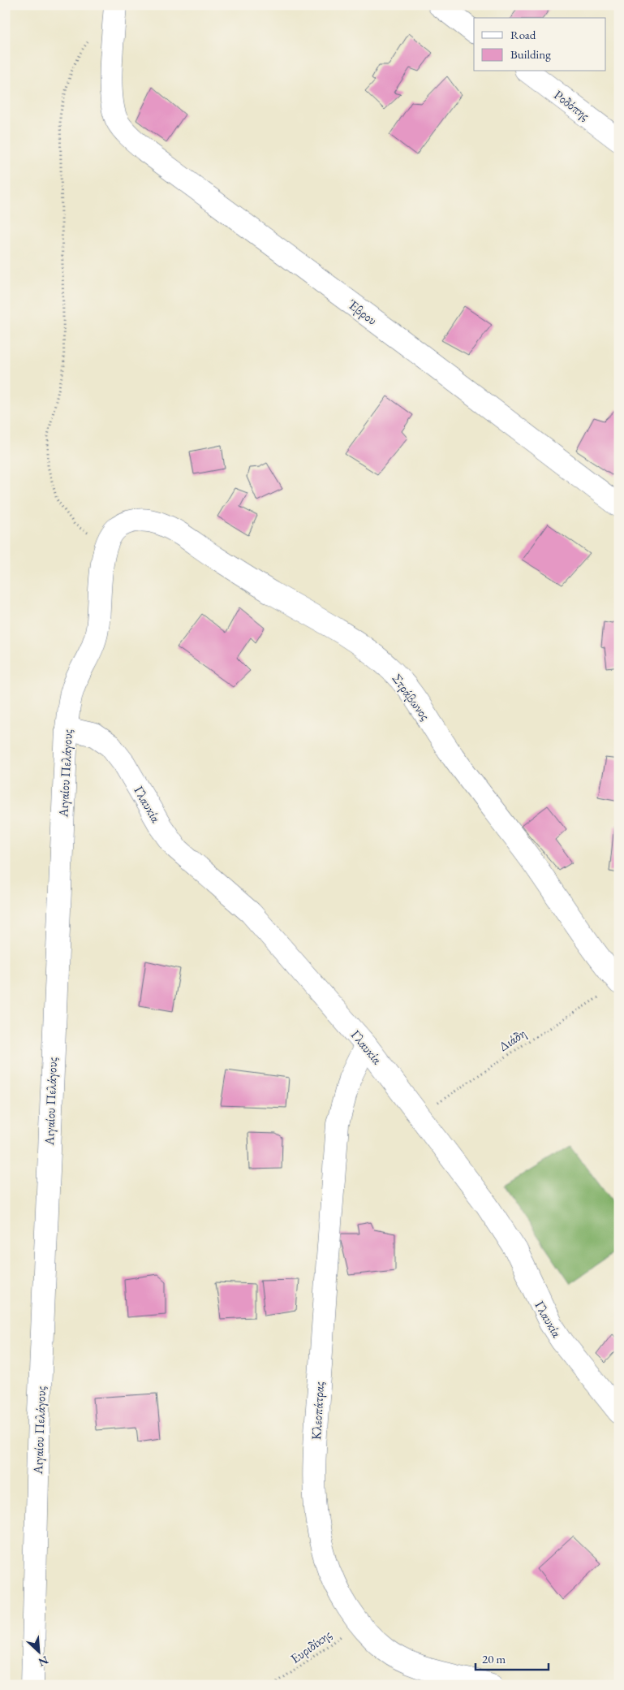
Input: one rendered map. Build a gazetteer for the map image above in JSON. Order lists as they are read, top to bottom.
{
  "streets": {
    "street": [
      "Ροδόπης",
      "Έβρου",
      "Στράβωνος",
      "Αιγαίου Πελάγους",
      "Γλαυκία",
      "Κλεοπάτρας"
    ],
    "path": ["Διάδη", "Ευριδίκης"]
  },
  "crossings": [
    ["Στράβωνος", "Αιγαίου Πελάγους"],
    ["Στράβωνος", "Διάδη"],
    ["Αιγαίου Πελάγους", "Γλαυκία"],
    ["Γλαυκία", "Διάδη"],
    ["Γλαυκία", "Κλεοπάτρας"],
    ["Κλεοπάτρας", "Ευριδίκης"]
  ],
  "legend": ["Road", "Building"],
  "scale_bar": "20 m",
  "north": "bottom right"
}
